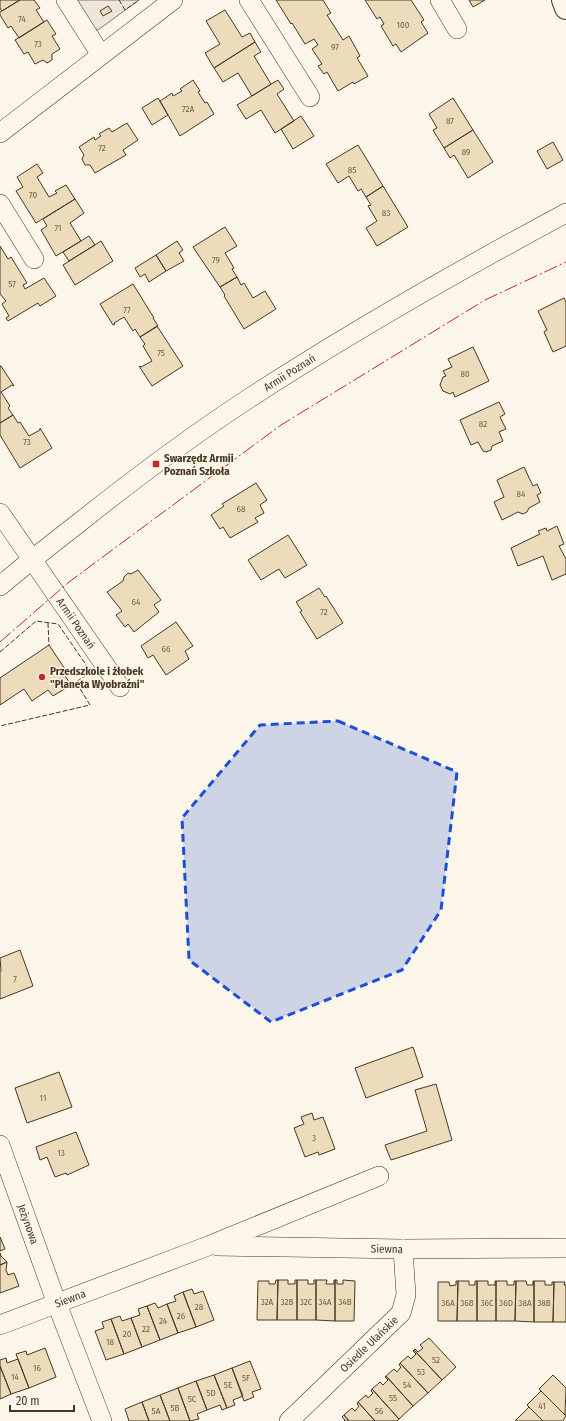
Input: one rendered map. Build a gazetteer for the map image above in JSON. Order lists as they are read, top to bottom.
{
  "streets": {
    "street": [
      "Armii Poznań",
      "Jeżynowa",
      "Siewna",
      "Osiedle Ułańskie"
    ]
  },
  "crossings": [
    ["Jeżynowa", "Siewna"],
    ["Siewna", "Osiedle Ułańskie"]
  ],
  "places": {
    "transit": ["Swarzędz Armii Poznań Szkoła"],
    "other": ["Przedszkole i żłobek \"Planeta Wyobraźni\""]
  },
  "house_numbers": [
    "74",
    "100",
    "73",
    "97",
    "72A",
    "87",
    "72",
    "89",
    "85",
    "70",
    "83",
    "71",
    "79",
    "57",
    "77",
    "75",
    "80",
    "82",
    "73",
    "84",
    "68",
    "64",
    "72",
    "66",
    "7",
    "11",
    "3",
    "13",
    "32A",
    "32B",
    "32C",
    "34A",
    "34B",
    "36A",
    "36B",
    "36C",
    "36D",
    "38A",
    "38B",
    "28",
    "26",
    "24",
    "22",
    "20",
    "18",
    "52",
    "16",
    "53",
    "14",
    "5F",
    "5E",
    "54",
    "5D",
    "55",
    "5C",
    "41",
    "5B",
    "5A",
    "56"
  ],
  "scale_bar": "20 m"
}
